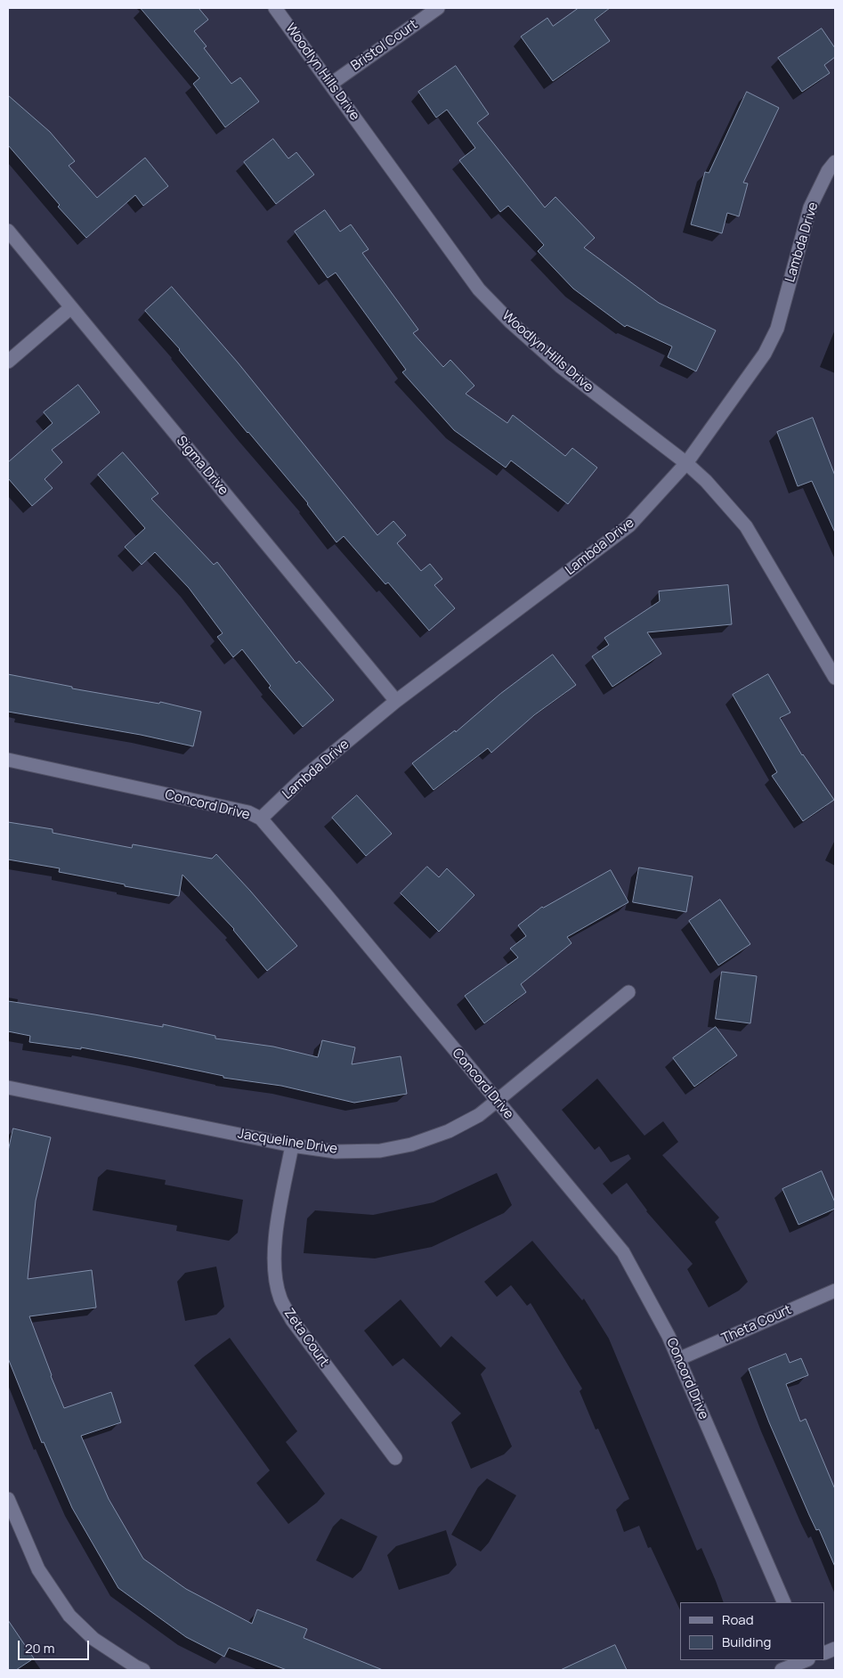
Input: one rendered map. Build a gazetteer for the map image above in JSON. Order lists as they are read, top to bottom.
{
  "streets": {
    "street": [
      "Bristol Court",
      "Woodlyn Hills Drive",
      "Lambda Drive",
      "Sigma Drive",
      "Concord Drive",
      "Jacqueline Drive",
      "Theta Court",
      "Zeta Court"
    ]
  },
  "crossings": [
    ["Bristol Court", "Woodlyn Hills Drive"],
    ["Woodlyn Hills Drive", "Lambda Drive"],
    ["Lambda Drive", "Sigma Drive"],
    ["Lambda Drive", "Concord Drive"],
    ["Concord Drive", "Jacqueline Drive"],
    ["Concord Drive", "Theta Court"],
    ["Jacqueline Drive", "Zeta Court"]
  ],
  "legend": ["Road", "Building"],
  "scale_bar": "20 m"
}
